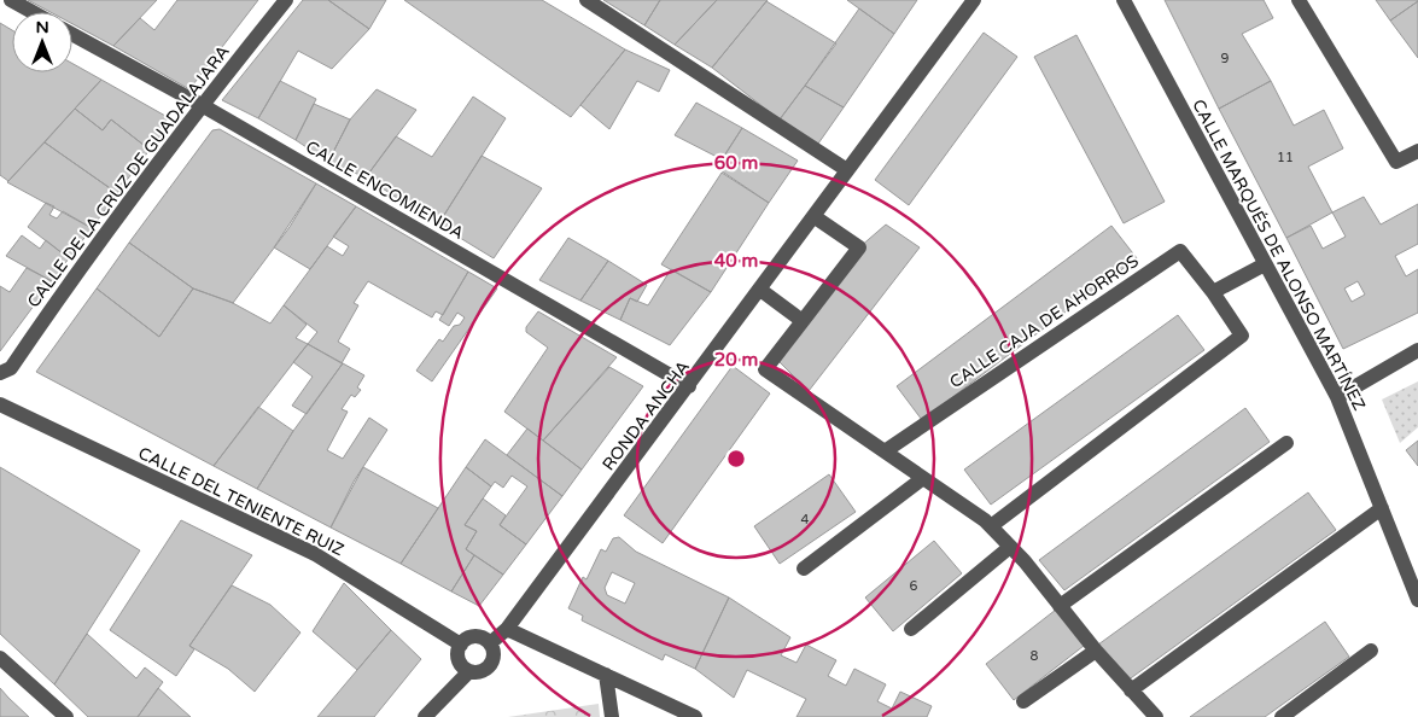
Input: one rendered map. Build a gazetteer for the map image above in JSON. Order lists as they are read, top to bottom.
{
  "streets": {
    "street": [
      "CALLE DE LA CRUZ DE GUADALAJARA",
      "CALLE ENCOMIENDA",
      "CALLE MARQUÉS DE ALONSO MARTÍNEZ",
      "CALLE CAJA DE AHORROS",
      "RONDA ANCHA",
      "CALLE DEL TENIENTE RUIZ"
    ]
  },
  "crossings": [
    ["CALLE DE LA CRUZ DE GUADALAJARA", "CALLE ENCOMIENDA"],
    ["CALLE ENCOMIENDA", "RONDA ANCHA"],
    ["RONDA ANCHA", "CALLE DEL TENIENTE RUIZ"]
  ],
  "house_numbers": [
    "9",
    "11",
    "4",
    "6",
    "8"
  ],
  "north": "top",
  "rings": ["60 m", "40 m", "20 m"]
}
